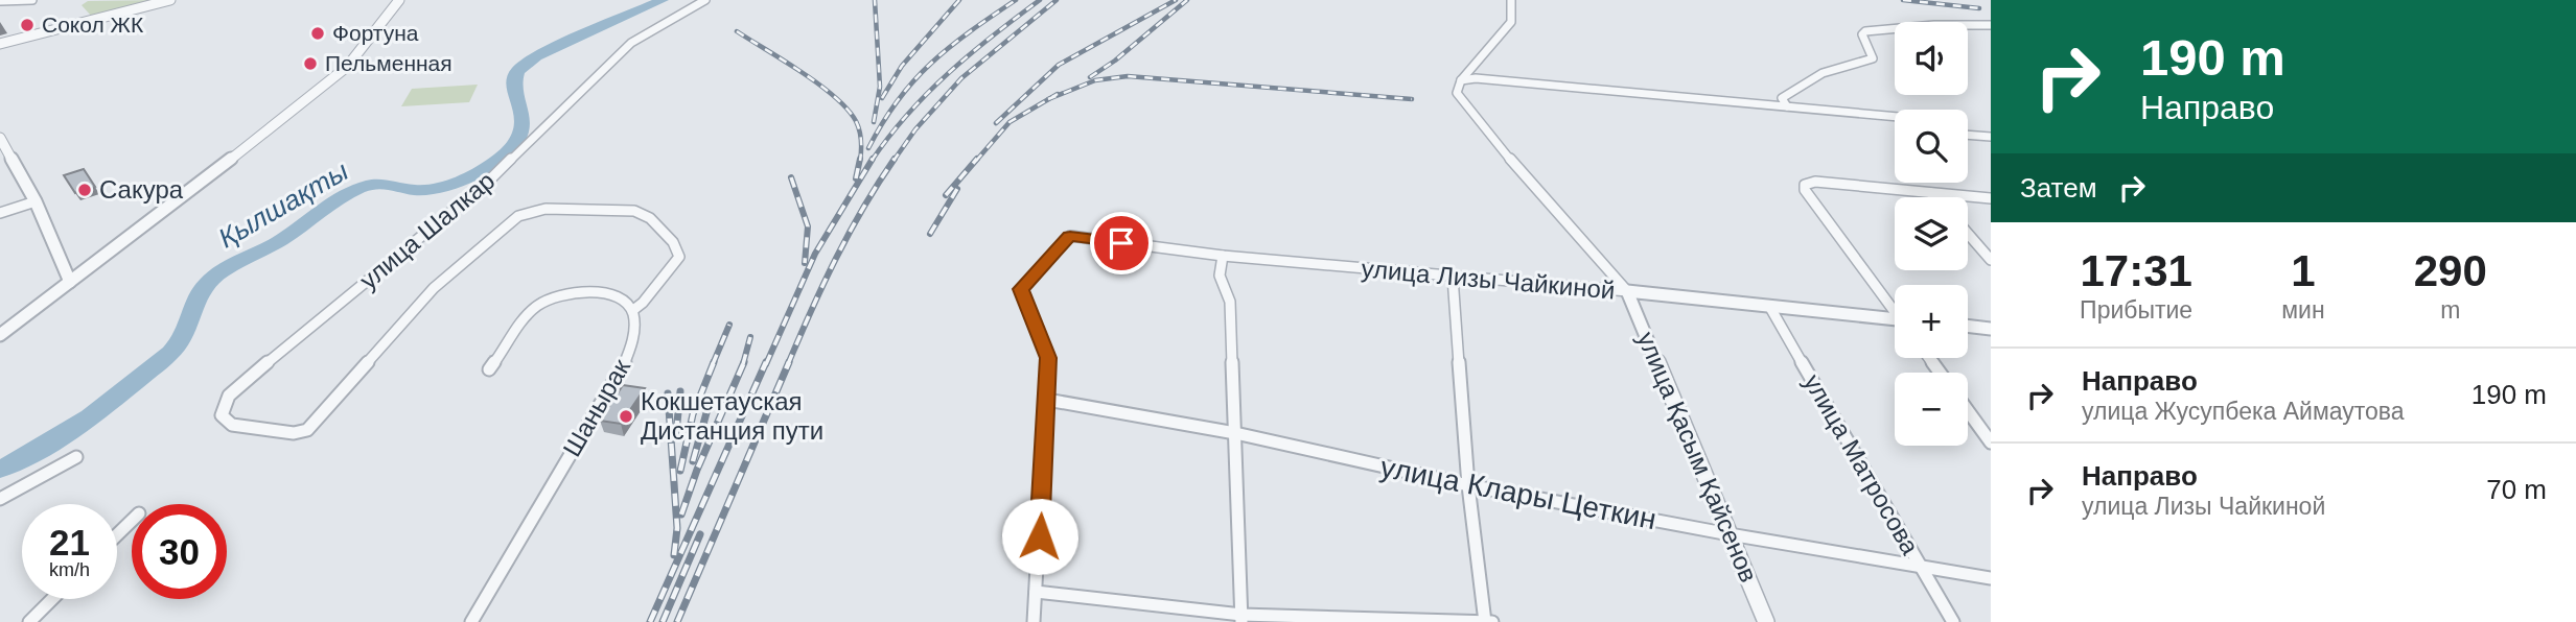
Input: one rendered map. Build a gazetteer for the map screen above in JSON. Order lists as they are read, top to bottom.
{
  "streets": {
    "street": [
      "улица Шалкар",
      "улица Лизы Чайкиной",
      "Шанырак",
      "улица Қасым Қайсенов",
      "улица Матросова",
      "улица Клары Цеткин"
    ]
  },
  "crossings": [
    ["улица Шалкар", "Шанырак"],
    ["улица Лизы Чайкиной", "улица Қасым Қайсенов"],
    ["улица Лизы Чайкиной", "улица Матросова"],
    ["улица Лизы Чайкиной", "улица Клары Цеткин"],
    ["улица Қасым Қайсенов", "улица Клары Цеткин"],
    ["улица Матросова", "улица Клары Цеткин"]
  ],
  "water": ["Қылшақты"],
  "places": [
    "Сокол ЖК",
    "Фортуна",
    "Пельменная",
    "Сакура",
    "Кокшетауская Дистанция пути"
  ],
  "page": {
    "turn": ["190 m", "Направо"],
    "map_buttons": ["+", "−"],
    "then": "Затем",
    "eta": [
      "17:31",
      "Прибытие",
      "1",
      "мин",
      "290",
      "m"
    ],
    "list": [
      {
        "name": "Направо",
        "note": "улица Жусупбека Аймаутова",
        "value": "190 m"
      },
      {
        "name": "Направо",
        "note": "улица Лизы Чайкиной",
        "value": "70 m"
      }
    ],
    "speed": "21 km/h",
    "limit": "30"
  }
}
